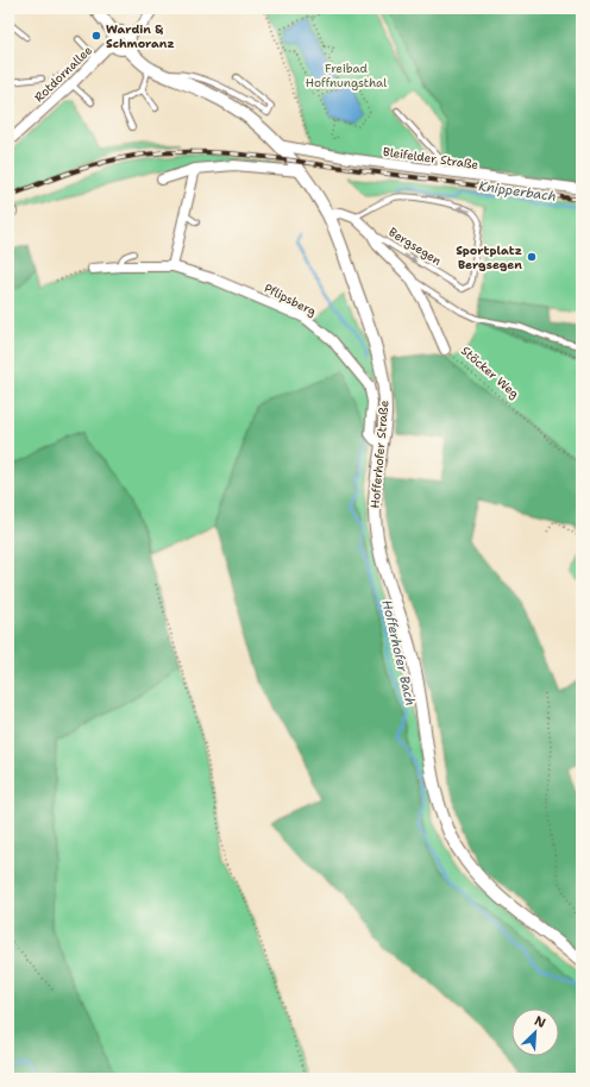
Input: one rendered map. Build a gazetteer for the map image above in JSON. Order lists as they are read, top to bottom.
{
  "streets": {
    "street": [
      "Rotdornallee",
      "Bleifelder Straße",
      "Bergsegen",
      "Pflipsberg",
      "Stöcker Weg",
      "Hofferhofer Straße"
    ]
  },
  "crossings": [
    ["Bleifelder Straße", "Hofferhofer Straße"],
    ["Bergsegen", "Stöcker Weg"],
    ["Pflipsberg", "Hofferhofer Straße"]
  ],
  "water": ["Knipperbach", "Hofferhofer Bach"],
  "parks": ["Freibad Hoffnungsthal"],
  "places": ["Wardin & Schmoranz", "Sportplatz Bergsegen"],
  "north": "top right"
}
